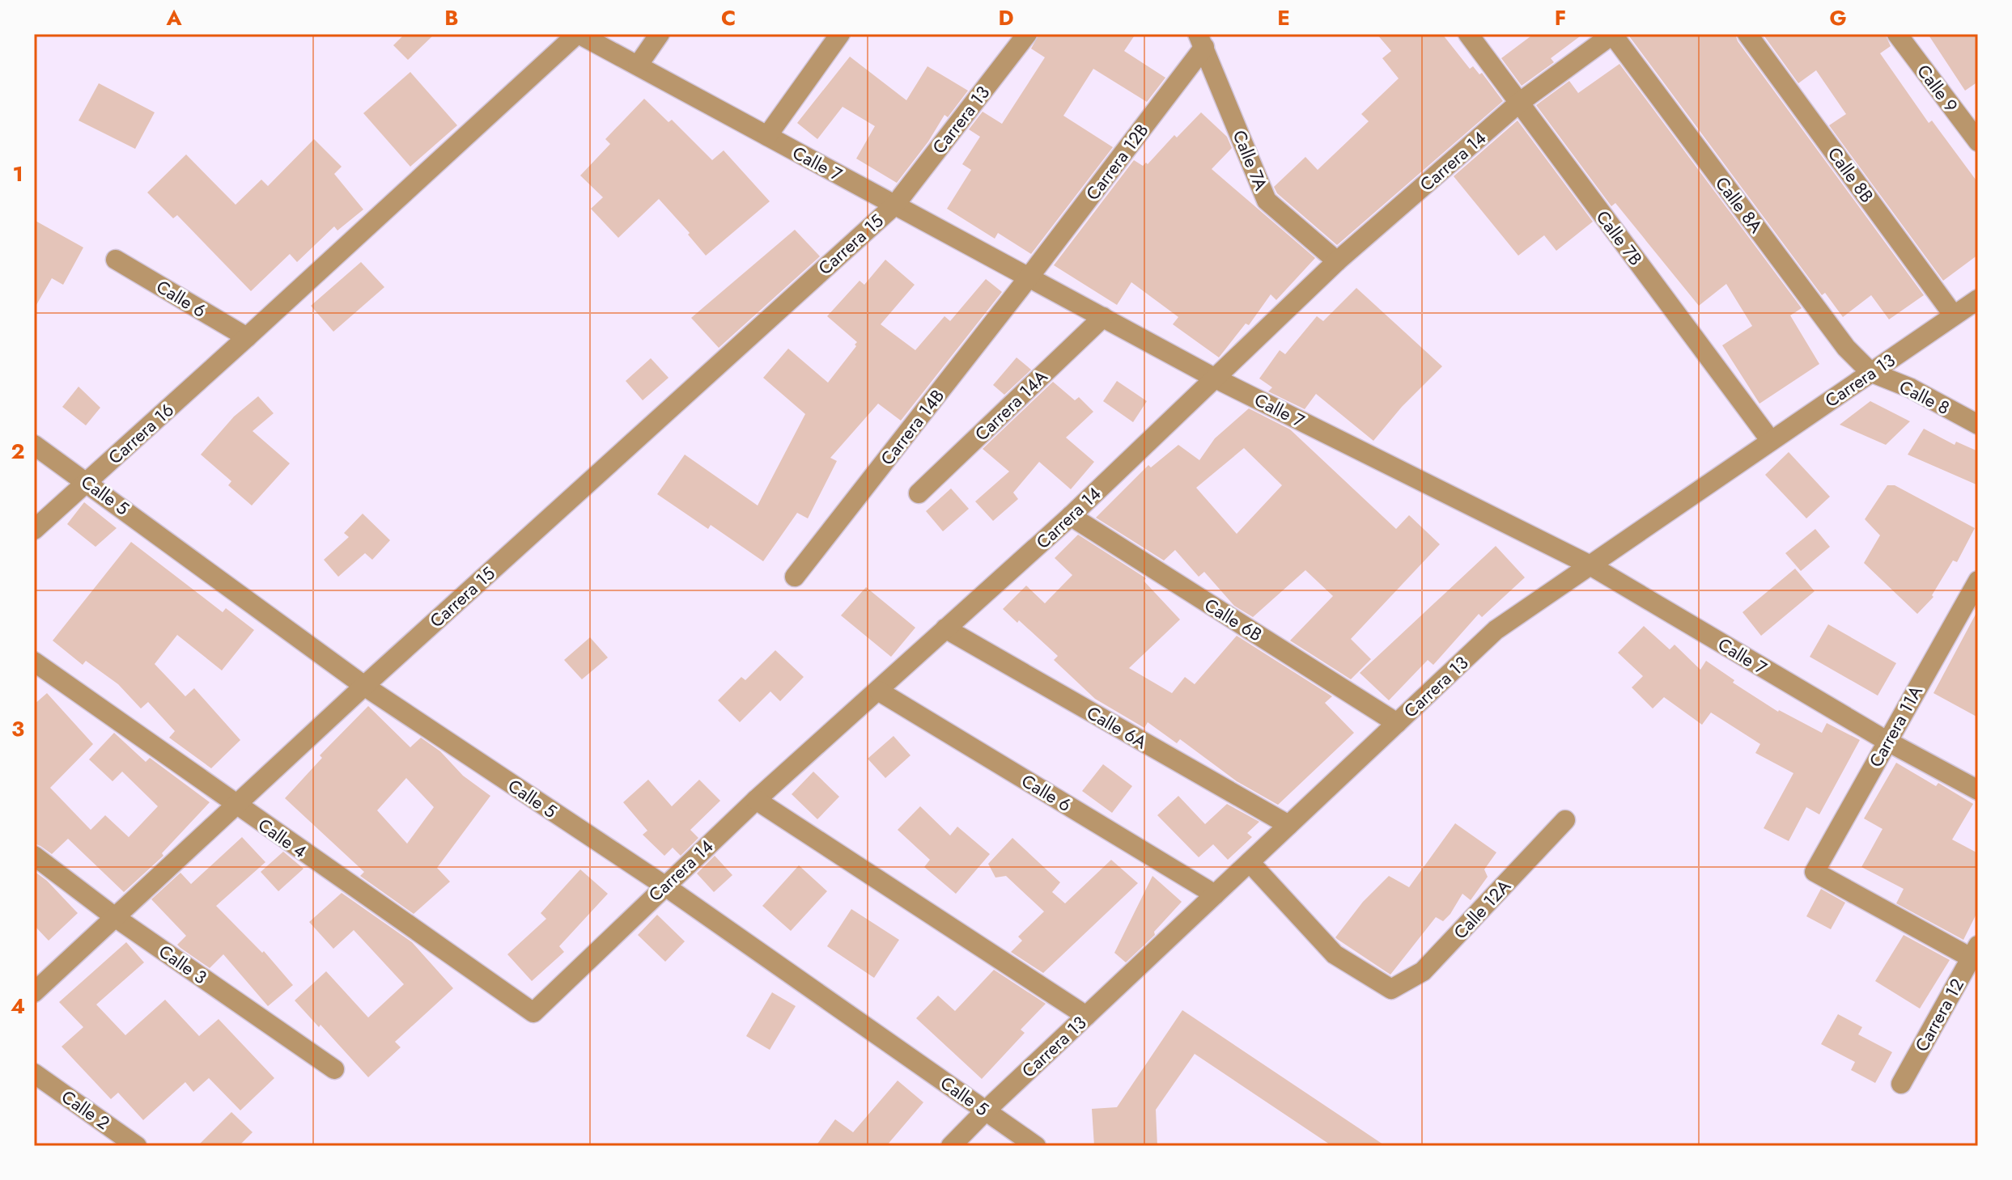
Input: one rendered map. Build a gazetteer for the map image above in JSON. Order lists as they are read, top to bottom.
{
  "streets": {
    "street": [
      "Calle 9",
      "Carrera 13",
      "Calle 7A",
      "Carrera 14",
      "Carrera 12B",
      "Calle 7",
      "Calle 8B",
      "Calle 8A",
      "Calle 7B",
      "Carrera 15",
      "Calle 6",
      "Calle 8",
      "Carrera 14A",
      "Carrera 14B",
      "Carrera 16",
      "Calle 5",
      "Calle 6B",
      "Carrera 11A",
      "Calle 6A",
      "Calle 4",
      "Calle 12A",
      "Calle 3",
      "Carrera 12",
      "Calle 2"
    ]
  },
  "crossings": [
    ["Carrera 13", "Calle 7"],
    ["Carrera 13", "Calle 8B"],
    ["Carrera 13", "Calle 8A"],
    ["Carrera 13", "Calle 7B"],
    ["Carrera 13", "Carrera 15"],
    ["Carrera 13", "Calle 6"],
    ["Carrera 13", "Calle 8"],
    ["Carrera 13", "Calle 5"],
    ["Carrera 13", "Calle 6B"],
    ["Carrera 13", "Calle 6A"],
    ["Carrera 13", "Calle 12A"],
    ["Calle 7A", "Carrera 14"],
    ["Calle 7A", "Carrera 12B"],
    ["Carrera 14", "Calle 7"],
    ["Carrera 14", "Calle 8A"],
    ["Carrera 14", "Calle 7B"],
    ["Carrera 14", "Calle 6"],
    ["Carrera 14", "Calle 5"],
    ["Carrera 14", "Calle 6B"],
    ["Carrera 14", "Calle 6A"],
    ["Carrera 14", "Calle 4"],
    ["Carrera 12B", "Calle 7"],
    ["Carrera 12B", "Carrera 14B"],
    ["Calle 7", "Carrera 15"],
    ["Calle 7", "Carrera 14A"],
    ["Calle 7", "Carrera 14B"],
    ["Calle 7", "Carrera 16"],
    ["Calle 7", "Carrera 11A"],
    ["Calle 8A", "Calle 8"],
    ["Carrera 15", "Calle 5"],
    ["Carrera 15", "Calle 4"],
    ["Carrera 15", "Calle 3"],
    ["Calle 6", "Carrera 16"],
    ["Carrera 16", "Calle 5"],
    ["Carrera 11A", "Carrera 12"]
  ],
  "grid": {
    "columns": [
      "A",
      "B",
      "C",
      "D",
      "E",
      "F",
      "G"
    ],
    "rows": [
      "1",
      "2",
      "3",
      "4"
    ]
  }
}
